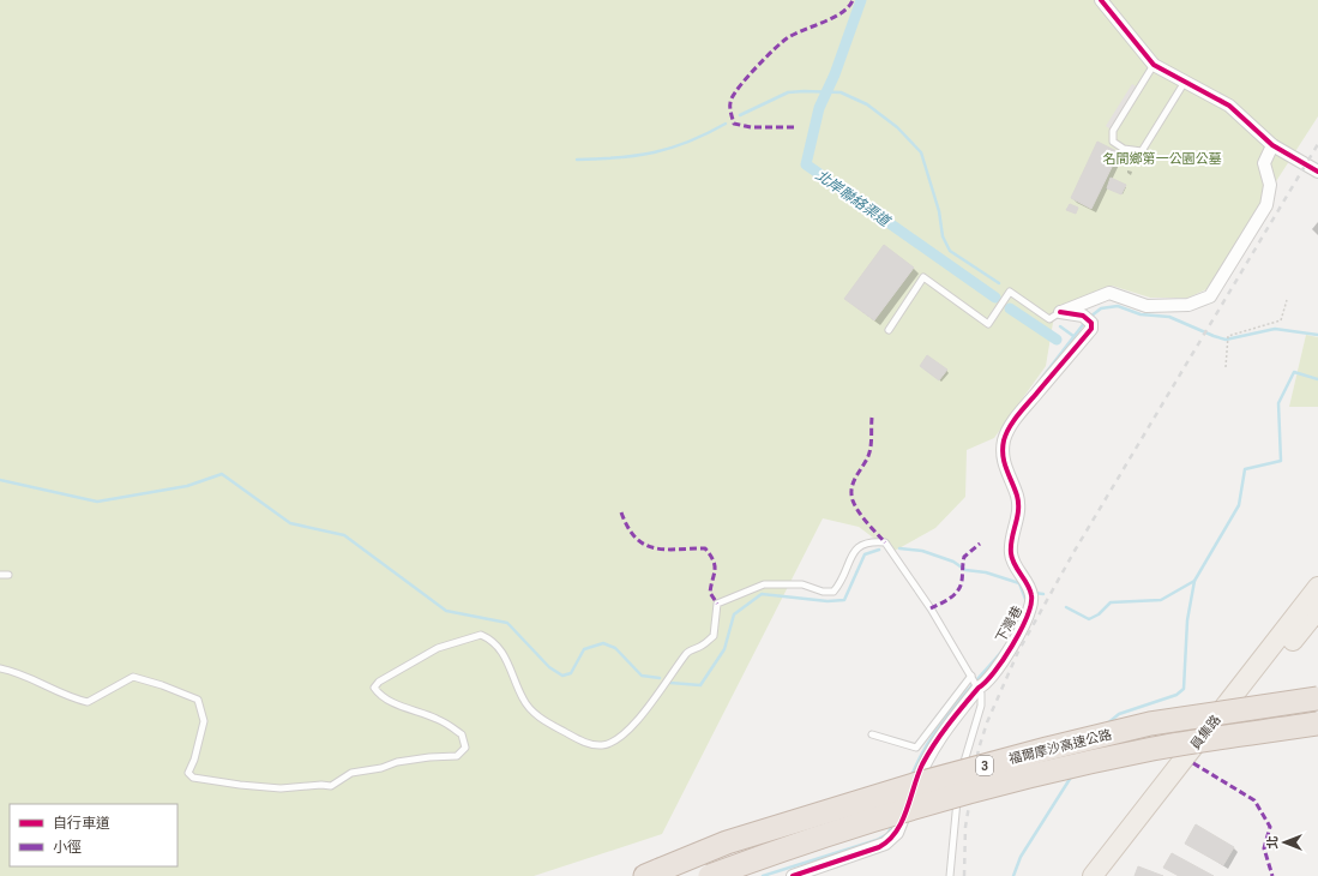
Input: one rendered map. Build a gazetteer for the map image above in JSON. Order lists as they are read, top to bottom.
{
  "streets": {
    "highway": ["福爾摩沙高速公路", "3"],
    "main road": ["員集路"],
    "street": ["下灣巷"]
  },
  "water": ["北岸聯絡渠道"],
  "parks": ["名間鄉第一公園公墓"],
  "legend": ["自行車道", "小徑"],
  "north": "left"
}
